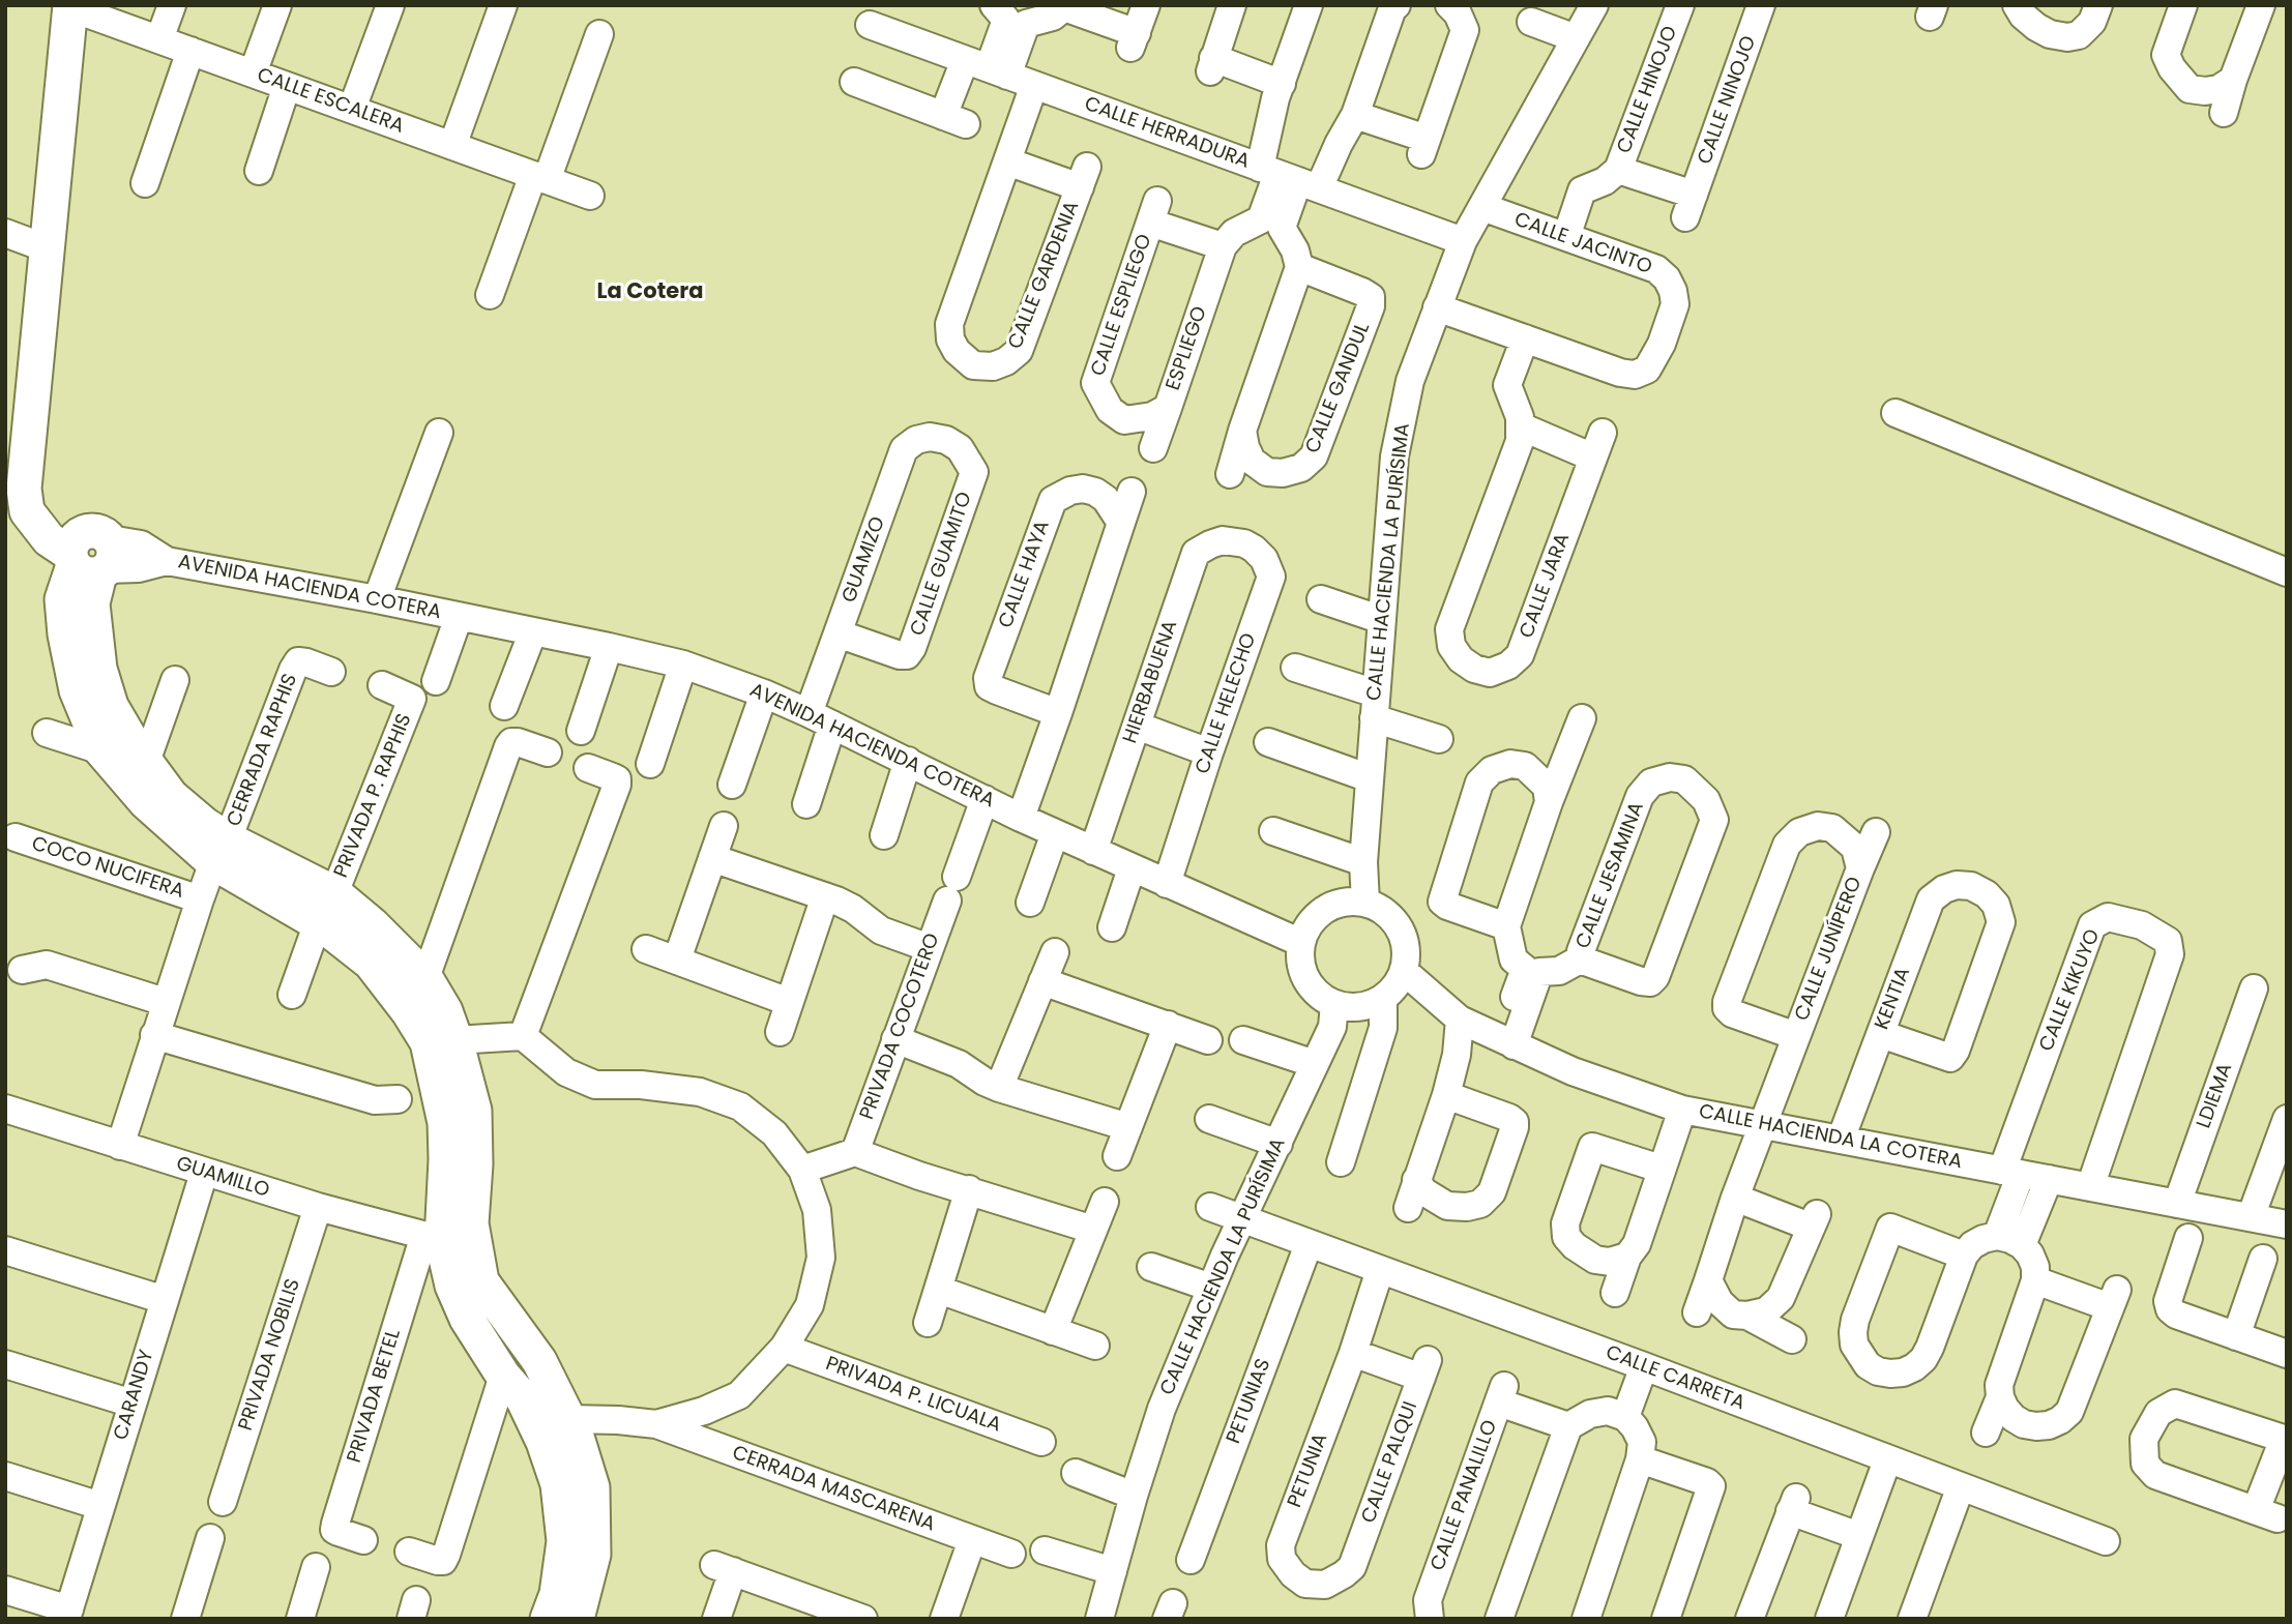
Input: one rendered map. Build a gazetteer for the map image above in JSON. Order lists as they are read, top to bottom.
{
  "streets": {
    "street": [
      "CALLE HINOJO",
      "CALLE NINOJO",
      "CALLE ESCALERA",
      "CALLE HERRADURA",
      "CALLE JACINTO",
      "CALLE GARDENIA",
      "CALLE ESPLIEGO",
      "ESPLIEGO",
      "CALLE GANDUL",
      "GUAMIZO",
      "CALLE HACIENDA LA PURÍSIMA",
      "CALLE GUAMITO",
      "CALLE HAYA",
      "CALLE JARA",
      "AVENIDA HACIENDA COTERA",
      "HIERBABUENA",
      "CALLE HELECHO",
      "CERRADA RAPHIS",
      "PRIVADA P. RAPHIS",
      "COCO NUCIFERA",
      "CALLE JESAMINA",
      "CALLE JUNÍPERO",
      "CALLE KIKUYO",
      "KENTIA",
      "PRIVADA COCOTERO",
      "LDIEMA",
      "CALLE HACIENDA LA COTERA",
      "GUAMILLO",
      "PRIVADA NOBILIS",
      "CALLE CARRETA",
      "CARANDY",
      "PRIVADA P. LICUALA",
      "PRIVADA BETEL",
      "PETUNIAS",
      "CALLE PALQUI",
      "PETUNIA",
      "CERRADA MASCARENA",
      "CALLE PANALILLO"
    ]
  },
  "crossings": [
    ["CALLE HINOJO", "CALLE NINOJO"],
    ["CALLE HINOJO", "CALLE JACINTO"],
    ["CALLE HERRADURA", "CALLE HACIENDA LA PURÍSIMA"],
    ["CALLE JACINTO", "CALLE HACIENDA LA PURÍSIMA"],
    ["CALLE ESPLIEGO", "ESPLIEGO"],
    ["GUAMIZO", "CALLE GUAMITO"],
    ["GUAMIZO", "AVENIDA HACIENDA COTERA"],
    ["CALLE HACIENDA LA PURÍSIMA", "AVENIDA HACIENDA COTERA"],
    ["CALLE HACIENDA LA PURÍSIMA", "CALLE HACIENDA LA COTERA"],
    ["CALLE HACIENDA LA PURÍSIMA", "CALLE CARRETA"],
    ["AVENIDA HACIENDA COTERA", "HIERBABUENA"],
    ["AVENIDA HACIENDA COTERA", "CALLE HELECHO"],
    ["AVENIDA HACIENDA COTERA", "PRIVADA COCOTERO"],
    ["AVENIDA HACIENDA COTERA", "CALLE HACIENDA LA COTERA"],
    ["HIERBABUENA", "CALLE HELECHO"],
    ["CERRADA RAPHIS", "COCO NUCIFERA"],
    ["CERRADA RAPHIS", "GUAMILLO"],
    ["CALLE JESAMINA", "CALLE HACIENDA LA COTERA"],
    ["CALLE JUNÍPERO", "CALLE HACIENDA LA COTERA"],
    ["CALLE KIKUYO", "CALLE HACIENDA LA COTERA"],
    ["KENTIA", "CALLE HACIENDA LA COTERA"],
    ["LDIEMA", "CALLE HACIENDA LA COTERA"],
    ["GUAMILLO", "PRIVADA NOBILIS"],
    ["GUAMILLO", "CARANDY"],
    ["GUAMILLO", "PRIVADA BETEL"],
    ["CALLE CARRETA", "PETUNIAS"],
    ["CALLE PALQUI", "PETUNIA"]
  ],
  "districts": ["La Cotera"]
}
